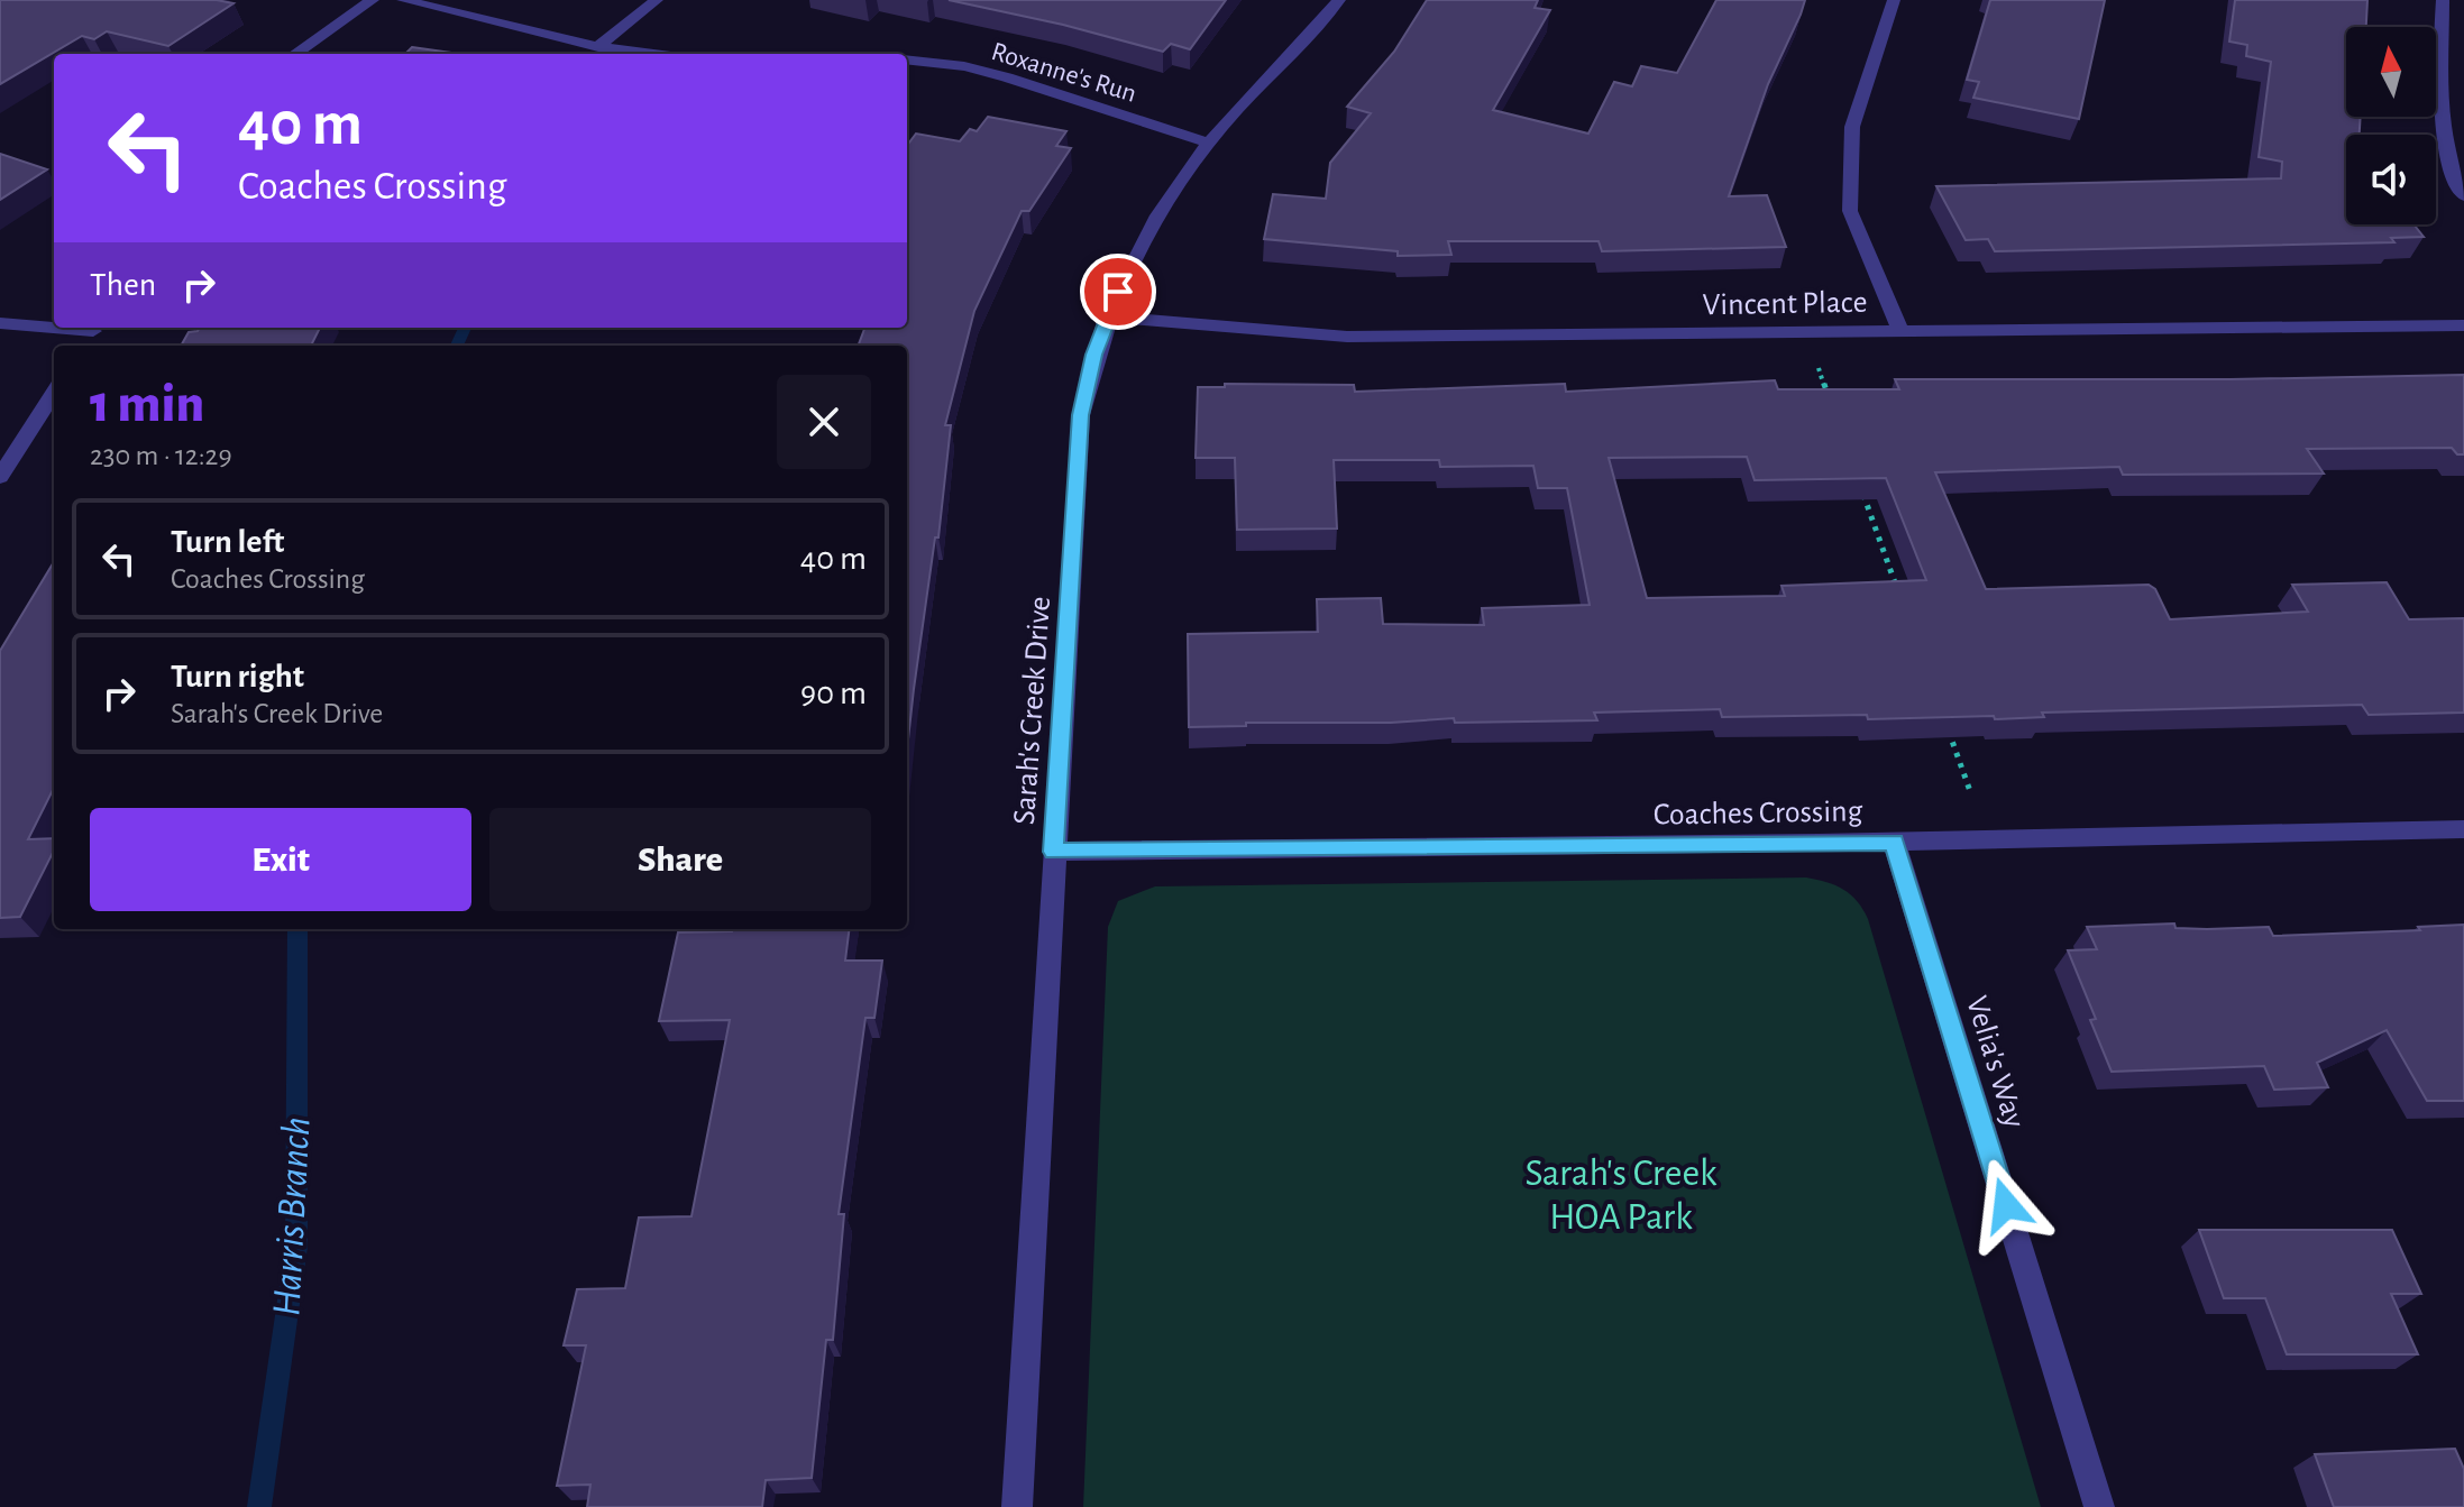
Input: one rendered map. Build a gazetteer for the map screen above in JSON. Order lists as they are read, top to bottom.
{
  "streets": {
    "street": [
      "Roxanne's Run",
      "Vincent Place",
      "Sarah's Creek Drive",
      "Coaches Crossing",
      "Velia's Way"
    ]
  },
  "crossings": [
    ["Roxanne's Run", "Sarah's Creek Drive"],
    ["Vincent Place", "Sarah's Creek Drive"],
    ["Sarah's Creek Drive", "Coaches Crossing"],
    ["Coaches Crossing", "Velia's Way"]
  ],
  "water": ["Harris Branch"],
  "parks": ["Sarah's Creek HOA Park"],
  "north": "top",
  "page": {
    "turn": ["40 m", "Coaches Crossing"],
    "then": "Then",
    "heading": ["1 min", "230 m · 12:29"],
    "list": [
      {
        "name": "Turn left",
        "note": "Coaches Crossing",
        "value": "40 m"
      },
      {
        "name": "Turn right",
        "note": "Sarah's Creek Drive",
        "value": "90 m"
      }
    ],
    "buttons": ["Exit", "Share"]
  }
}
